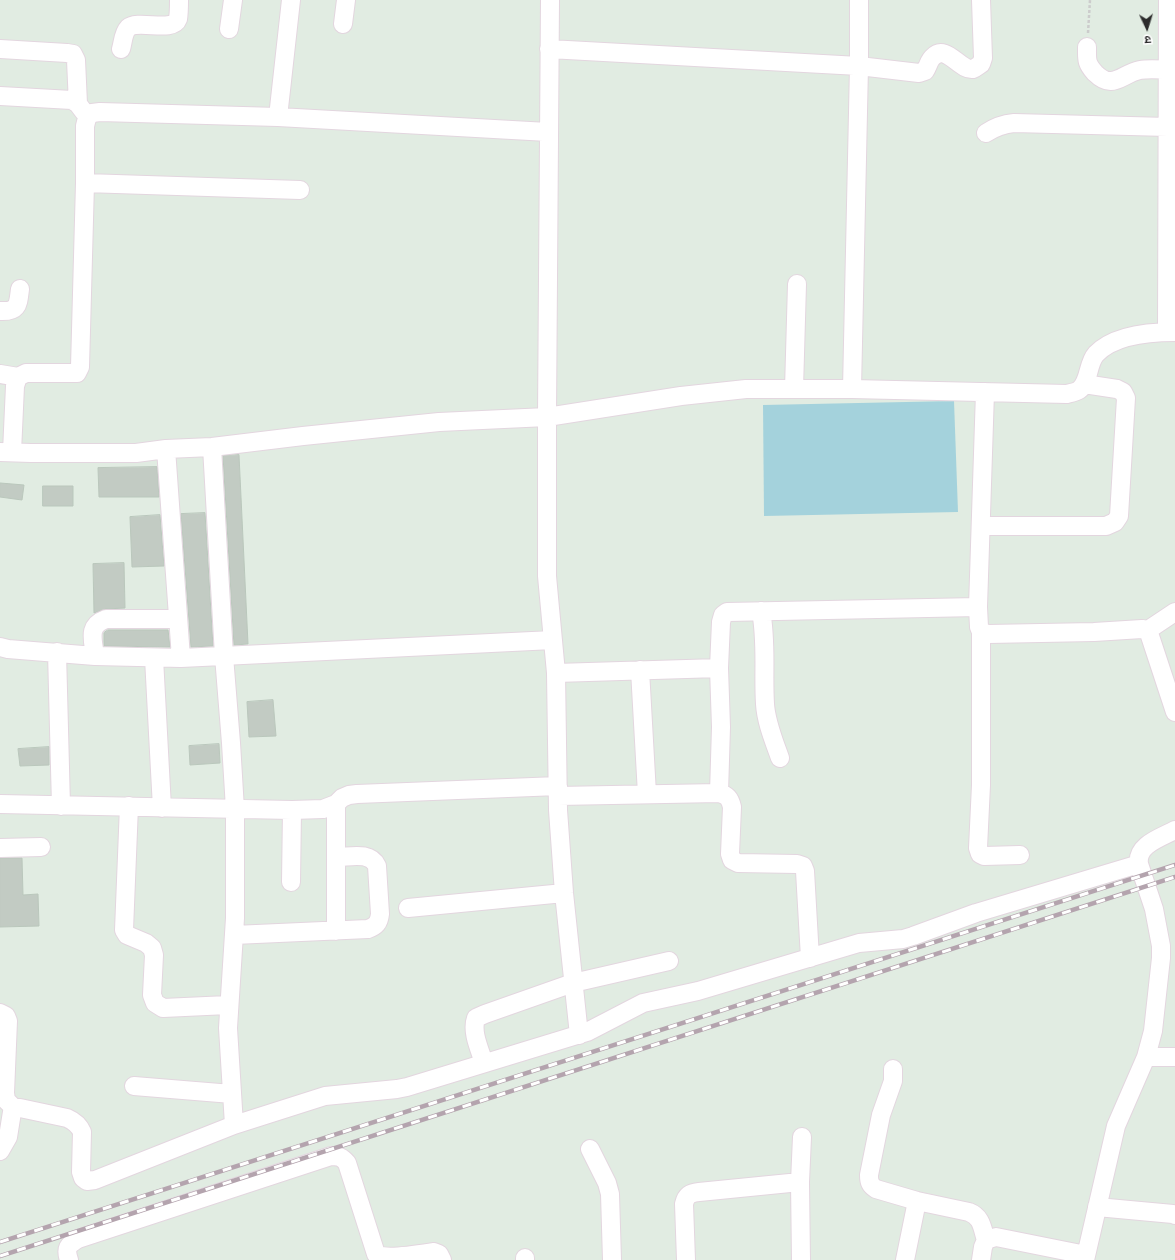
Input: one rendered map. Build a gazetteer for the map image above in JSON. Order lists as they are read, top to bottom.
{
  "north": "bottom"
}
